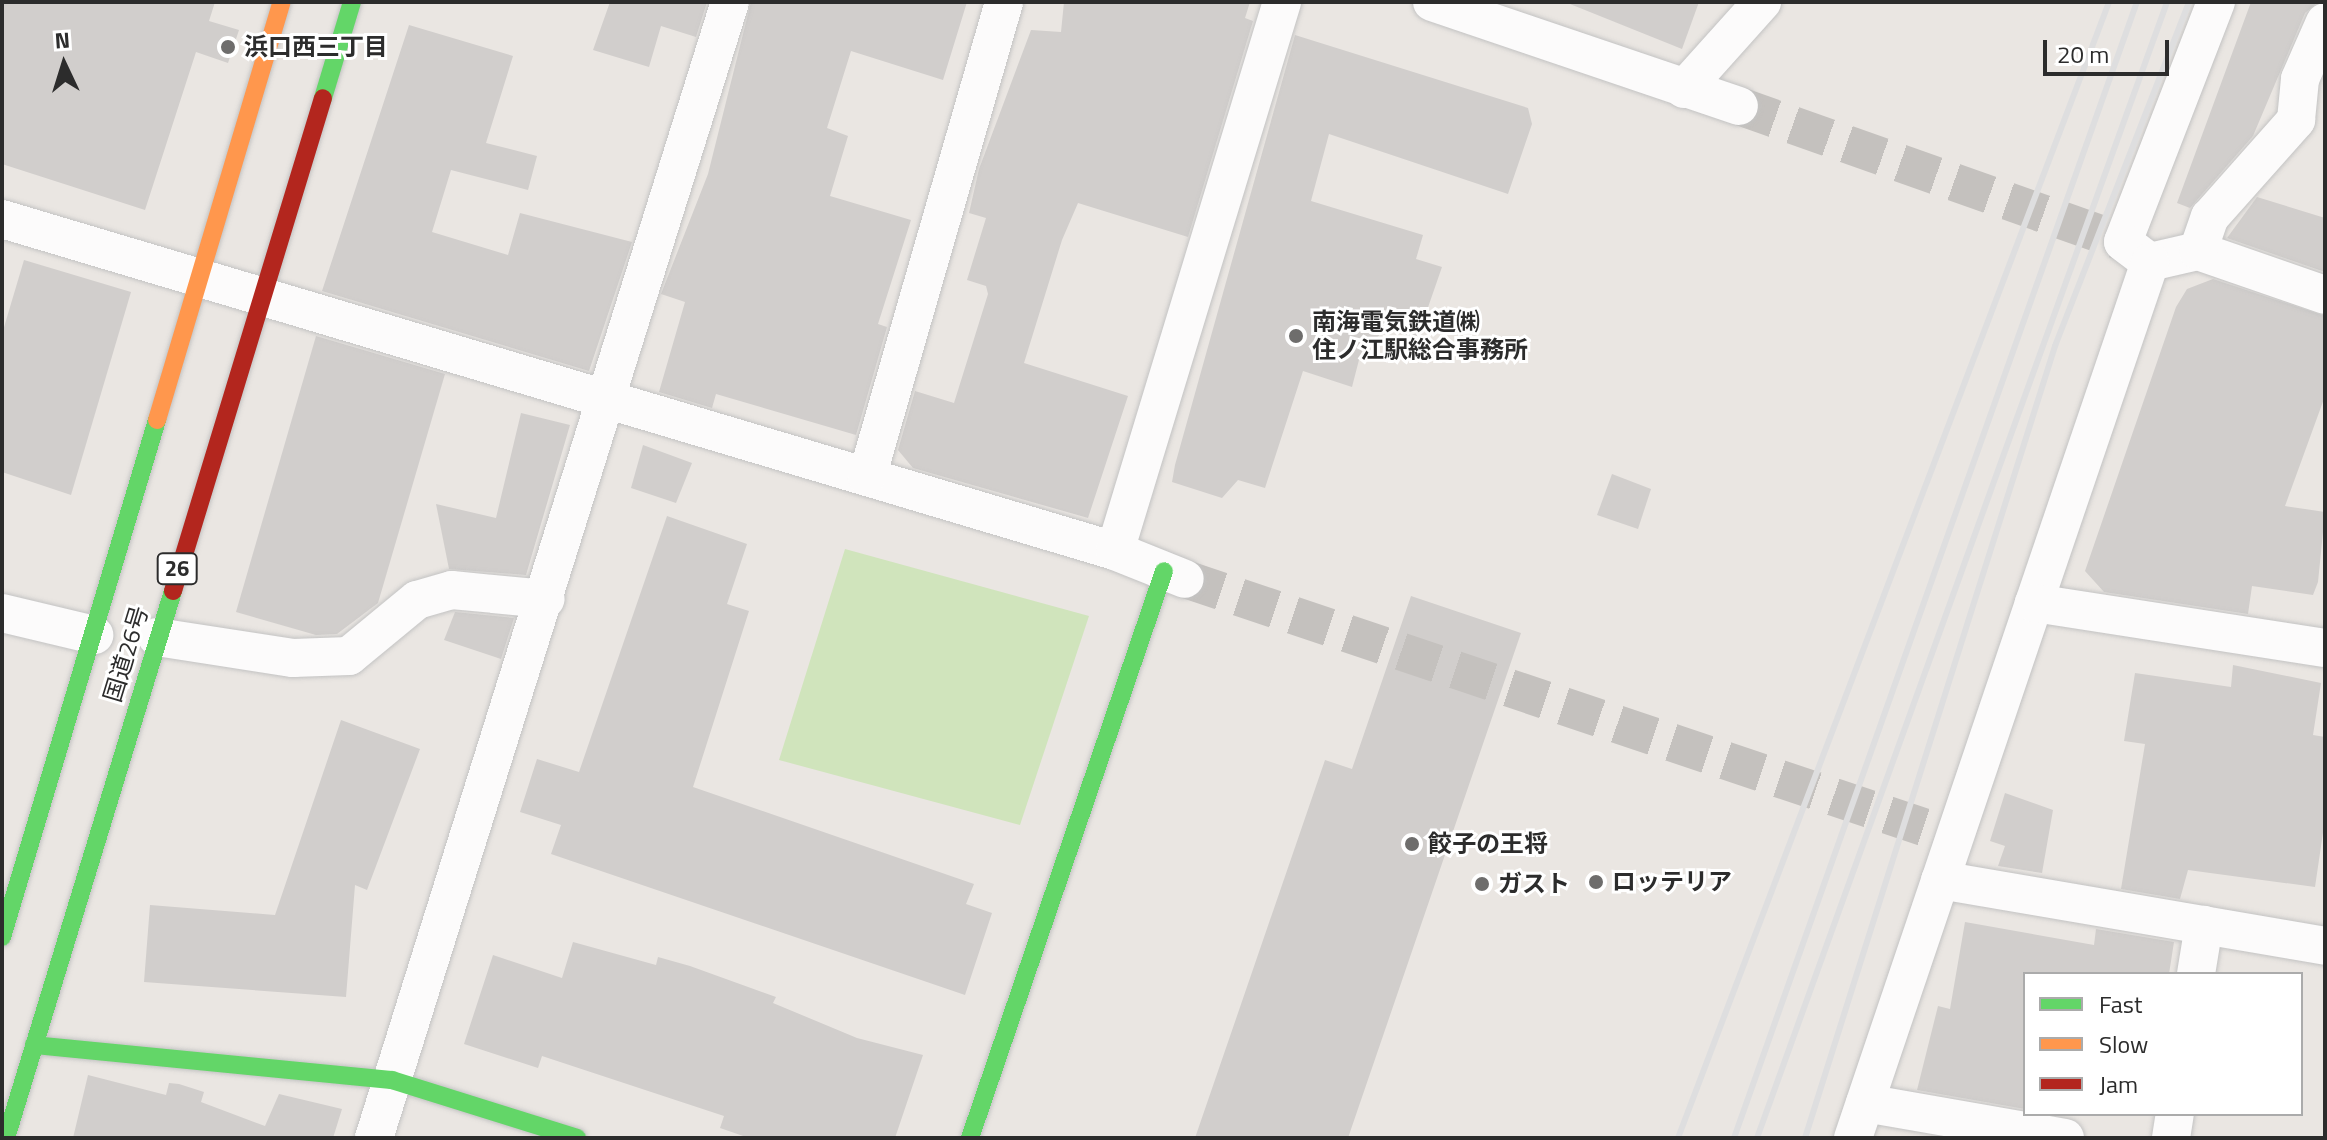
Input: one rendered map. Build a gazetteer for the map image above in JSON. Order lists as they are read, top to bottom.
{
  "streets": {
    "main road": ["26", "国道26号"]
  },
  "places": [
    "浜口西三丁目",
    "南海電気鉄道㈱ 住ノ江駅総合事務所",
    "餃子の王将",
    "ロッテリア",
    "ガスト"
  ],
  "legend": ["Fast", "Slow", "Jam"],
  "scale_bar": "20 m",
  "north": "top"
}
